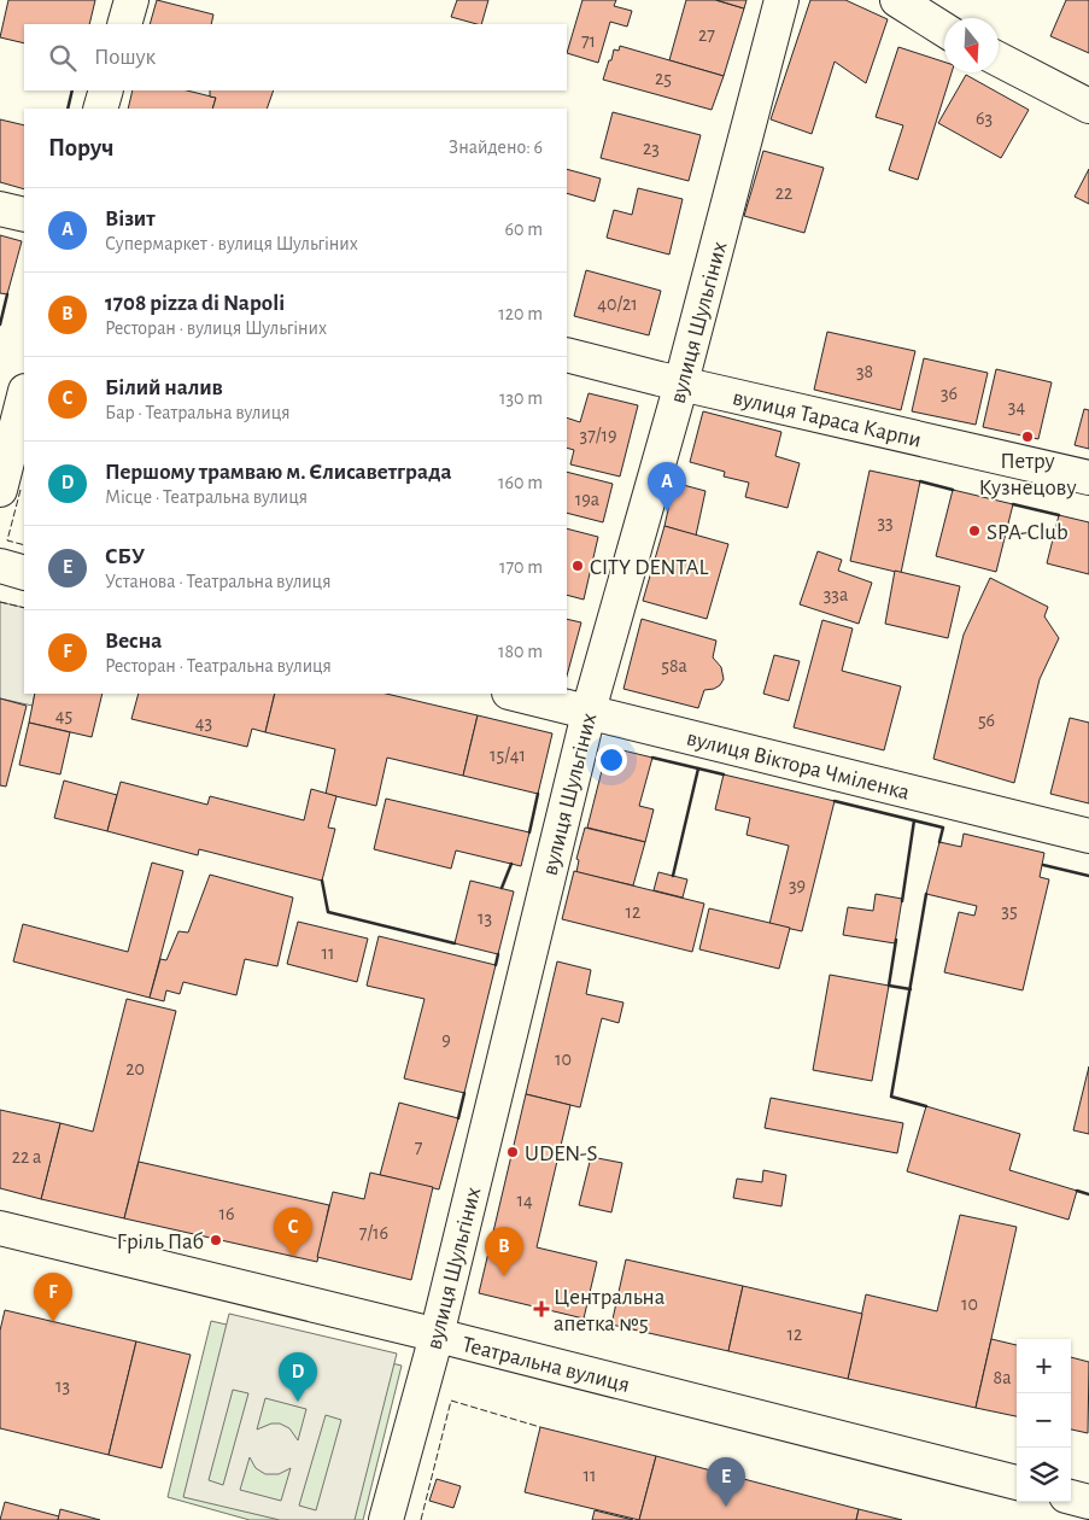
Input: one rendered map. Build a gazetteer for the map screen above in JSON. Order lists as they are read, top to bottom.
{
  "streets": {
    "street": [
      "вулиця Шульгіних",
      "вулиця Тараса Карпи",
      "вулиця Віктора Чміленка",
      "Театральна вулиця"
    ]
  },
  "crossings": [
    ["вулиця Шульгіних", "вулиця Тараса Карпи"],
    ["вулиця Шульгіних", "вулиця Віктора Чміленка"],
    ["вулиця Шульгіних", "Театральна вулиця"]
  ],
  "places": {
    "other": [
      "Петру Кузнецову",
      "SPA-Club",
      "CITY DENTAL",
      "UDEN-S",
      "Гріль Паб"
    ],
    "health": ["Центральна апетка №5"]
  },
  "house_numbers": [
    "27",
    "71",
    "25",
    "63",
    "23",
    "22",
    "40/21",
    "38",
    "36",
    "34",
    "37/19",
    "19а",
    "33",
    "33а",
    "58а",
    "45",
    "56",
    "43",
    "15/41",
    "39",
    "35",
    "12",
    "13",
    "11",
    "9",
    "10",
    "20",
    "7",
    "22 а",
    "14",
    "16",
    "7/16",
    "10",
    "12",
    "8а",
    "13",
    "11"
  ],
  "north": "bottom",
  "page": {
    "search": "Пошук",
    "heading": ["Поруч", "Знайдено: 6"],
    "list": [
      {
        "mark": "A",
        "name": "Візит",
        "note": "Супермаркет · вулиця Шульгіних",
        "value": "60 m"
      },
      {
        "mark": "B",
        "name": "1708 pizza di Napoli",
        "note": "Ресторан · вулиця Шульгіних",
        "value": "120 m"
      },
      {
        "mark": "C",
        "name": "Білий налив",
        "note": "Бар · Театральна вулиця",
        "value": "130 m"
      },
      {
        "mark": "D",
        "name": "Першому трамваю м. Єлисаветграда",
        "note": "Місце · Театральна вулиця",
        "value": "160 m"
      },
      {
        "mark": "E",
        "name": "СБУ",
        "note": "Установа · Театральна вулиця",
        "value": "170 m"
      },
      {
        "mark": "F",
        "name": "Весна",
        "note": "Ресторан · Театральна вулиця",
        "value": "180 m"
      }
    ],
    "pins": [
      "A",
      "C",
      "B",
      "F",
      "D",
      "E"
    ],
    "map_buttons": ["+", "−"]
  }
}
